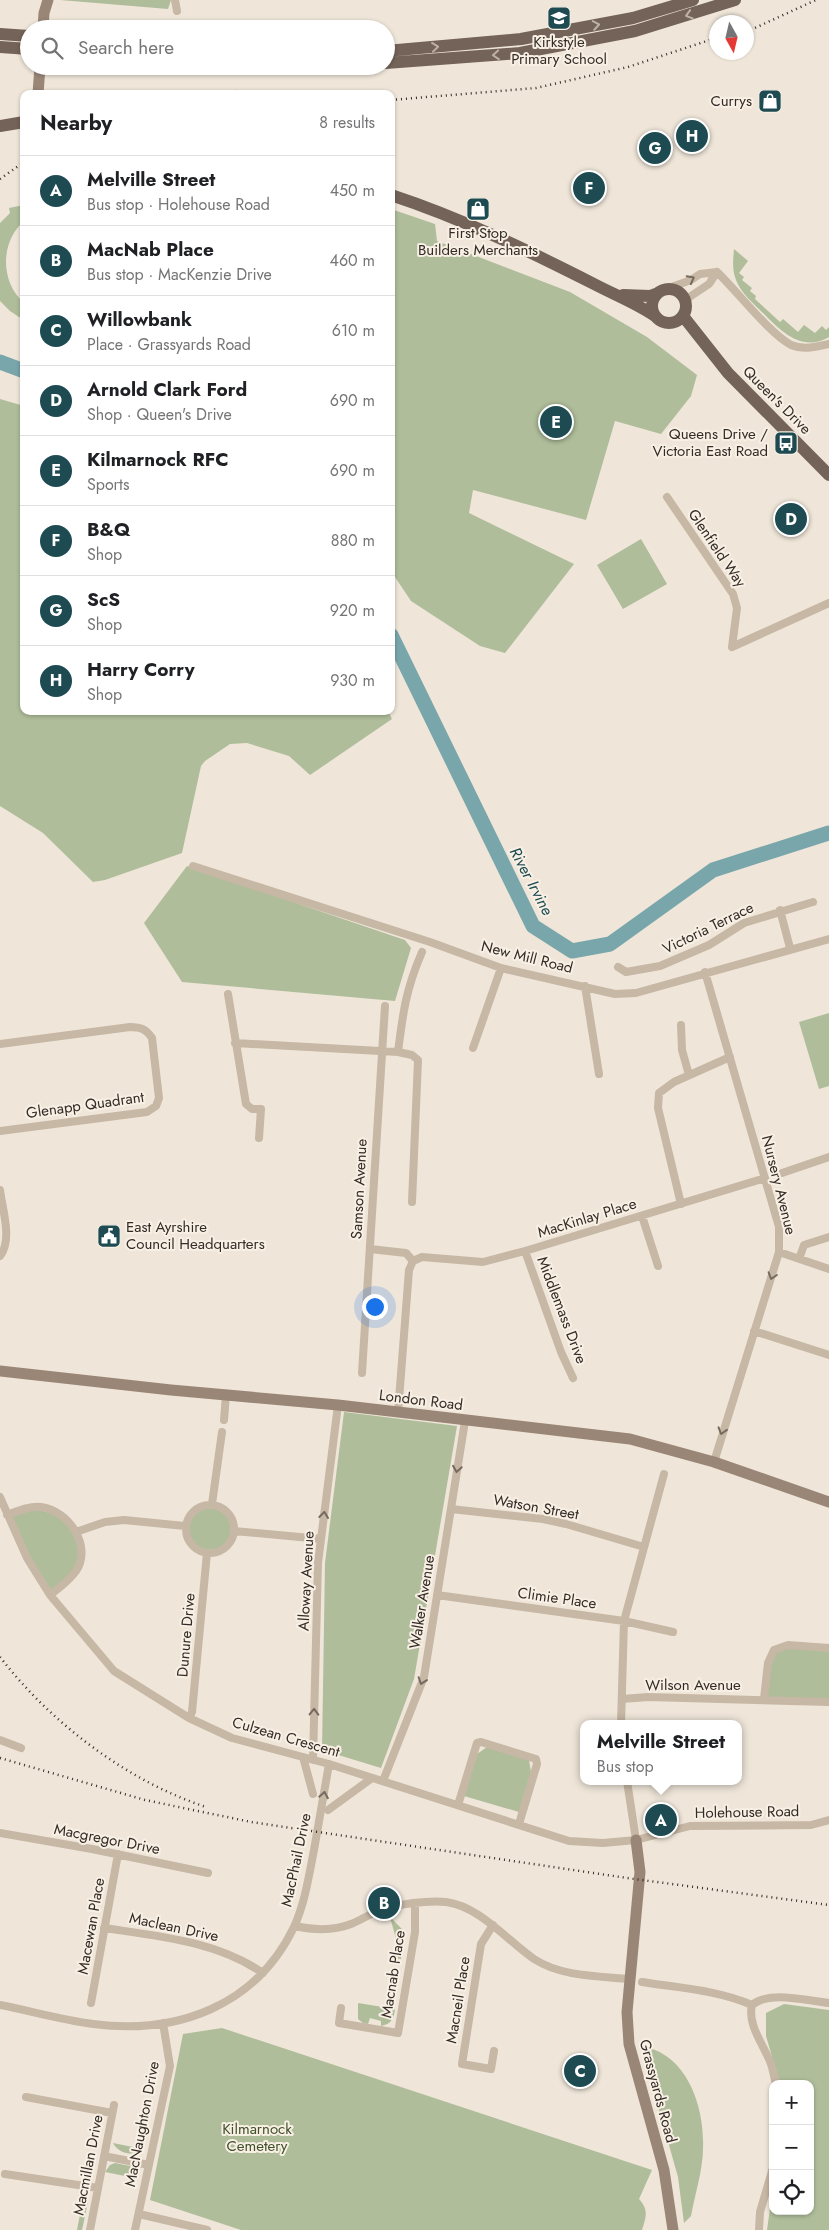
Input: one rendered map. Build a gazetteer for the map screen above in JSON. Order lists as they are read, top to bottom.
{
  "streets": {
    "main road": ["Queen's Drive", "London Road", "Grassyards Road"],
    "street": [
      "Glenfield Way",
      "Victoria Terrace",
      "New Mill Road",
      "Glenapp Quadrant",
      "Nursery Avenue",
      "Samson Avenue",
      "MacKinlay Place",
      "Middlemass Drive",
      "Watson Street",
      "Alloway Avenue",
      "Climie Place",
      "Walker Avenue",
      "Dunure Drive",
      "Wilson Avenue",
      "Culzean Crescent",
      "Holehouse Road",
      "Macgregor Drive",
      "MacPhail Drive",
      "Macewan Place",
      "Maclean Drive",
      "Macnab Place",
      "Macneil Place",
      "MacNaughton Drive",
      "Macmillan Drive"
    ]
  },
  "crossings": [
    ["New Mill Road", "Nursery Avenue"],
    ["Nursery Avenue", "MacKinlay Place"],
    ["Nursery Avenue", "London Road"],
    ["MacKinlay Place", "Middlemass Drive"],
    ["London Road", "Alloway Avenue"],
    ["London Road", "Walker Avenue"],
    ["Watson Street", "Walker Avenue"],
    ["Alloway Avenue", "Culzean Crescent"],
    ["Climie Place", "Walker Avenue"],
    ["Walker Avenue", "Culzean Crescent"],
    ["Dunure Drive", "Culzean Crescent"],
    ["Culzean Crescent", "Holehouse Road"],
    ["Culzean Crescent", "MacPhail Drive"],
    ["Culzean Crescent", "Grassyards Road"],
    ["Holehouse Road", "Grassyards Road"],
    ["Macgregor Drive", "Macewan Place"],
    ["MacPhail Drive", "Maclean Drive"],
    ["MacPhail Drive", "MacNaughton Drive"],
    ["Macewan Place", "Maclean Drive"]
  ],
  "one_way": ["Nursery Avenue", "Alloway Avenue", "Walker Avenue"],
  "water": ["River Irvine"],
  "parks": ["Kilmarnock Cemetery"],
  "places": {
    "school or university": ["Kirkstyle Primary School"],
    "shop": ["Currys", "First Stop Builders Merchants"],
    "bus stop": ["Queens Drive / Victoria East Road"],
    "public building": ["East Ayrshire Council Headquarters"]
  },
  "north": "bottom",
  "page": {
    "search": "Search here",
    "heading": ["Nearby", "8 results"],
    "pins": [
      "H",
      "G",
      "F",
      "E",
      "D",
      "A",
      "B",
      "C"
    ],
    "list": [
      {
        "mark": "A",
        "name": "Melville Street",
        "note": "Bus stop · Holehouse Road",
        "value": "450 m"
      },
      {
        "mark": "B",
        "name": "MacNab Place",
        "note": "Bus stop · MacKenzie Drive",
        "value": "460 m"
      },
      {
        "mark": "C",
        "name": "Willowbank",
        "note": "Place · Grassyards Road",
        "value": "610 m"
      },
      {
        "mark": "D",
        "name": "Arnold Clark Ford",
        "note": "Shop · Queen's Drive",
        "value": "690 m"
      },
      {
        "mark": "E",
        "name": "Kilmarnock RFC",
        "note": "Sports",
        "value": "690 m"
      },
      {
        "mark": "F",
        "name": "B&Q",
        "note": "Shop",
        "value": "880 m"
      },
      {
        "mark": "G",
        "name": "ScS",
        "note": "Shop",
        "value": "920 m"
      },
      {
        "mark": "H",
        "name": "Harry Corry",
        "note": "Shop",
        "value": "930 m"
      }
    ],
    "popup": ["Melville Street", "Bus stop"],
    "map_buttons": ["+", "−"]
  }
}
